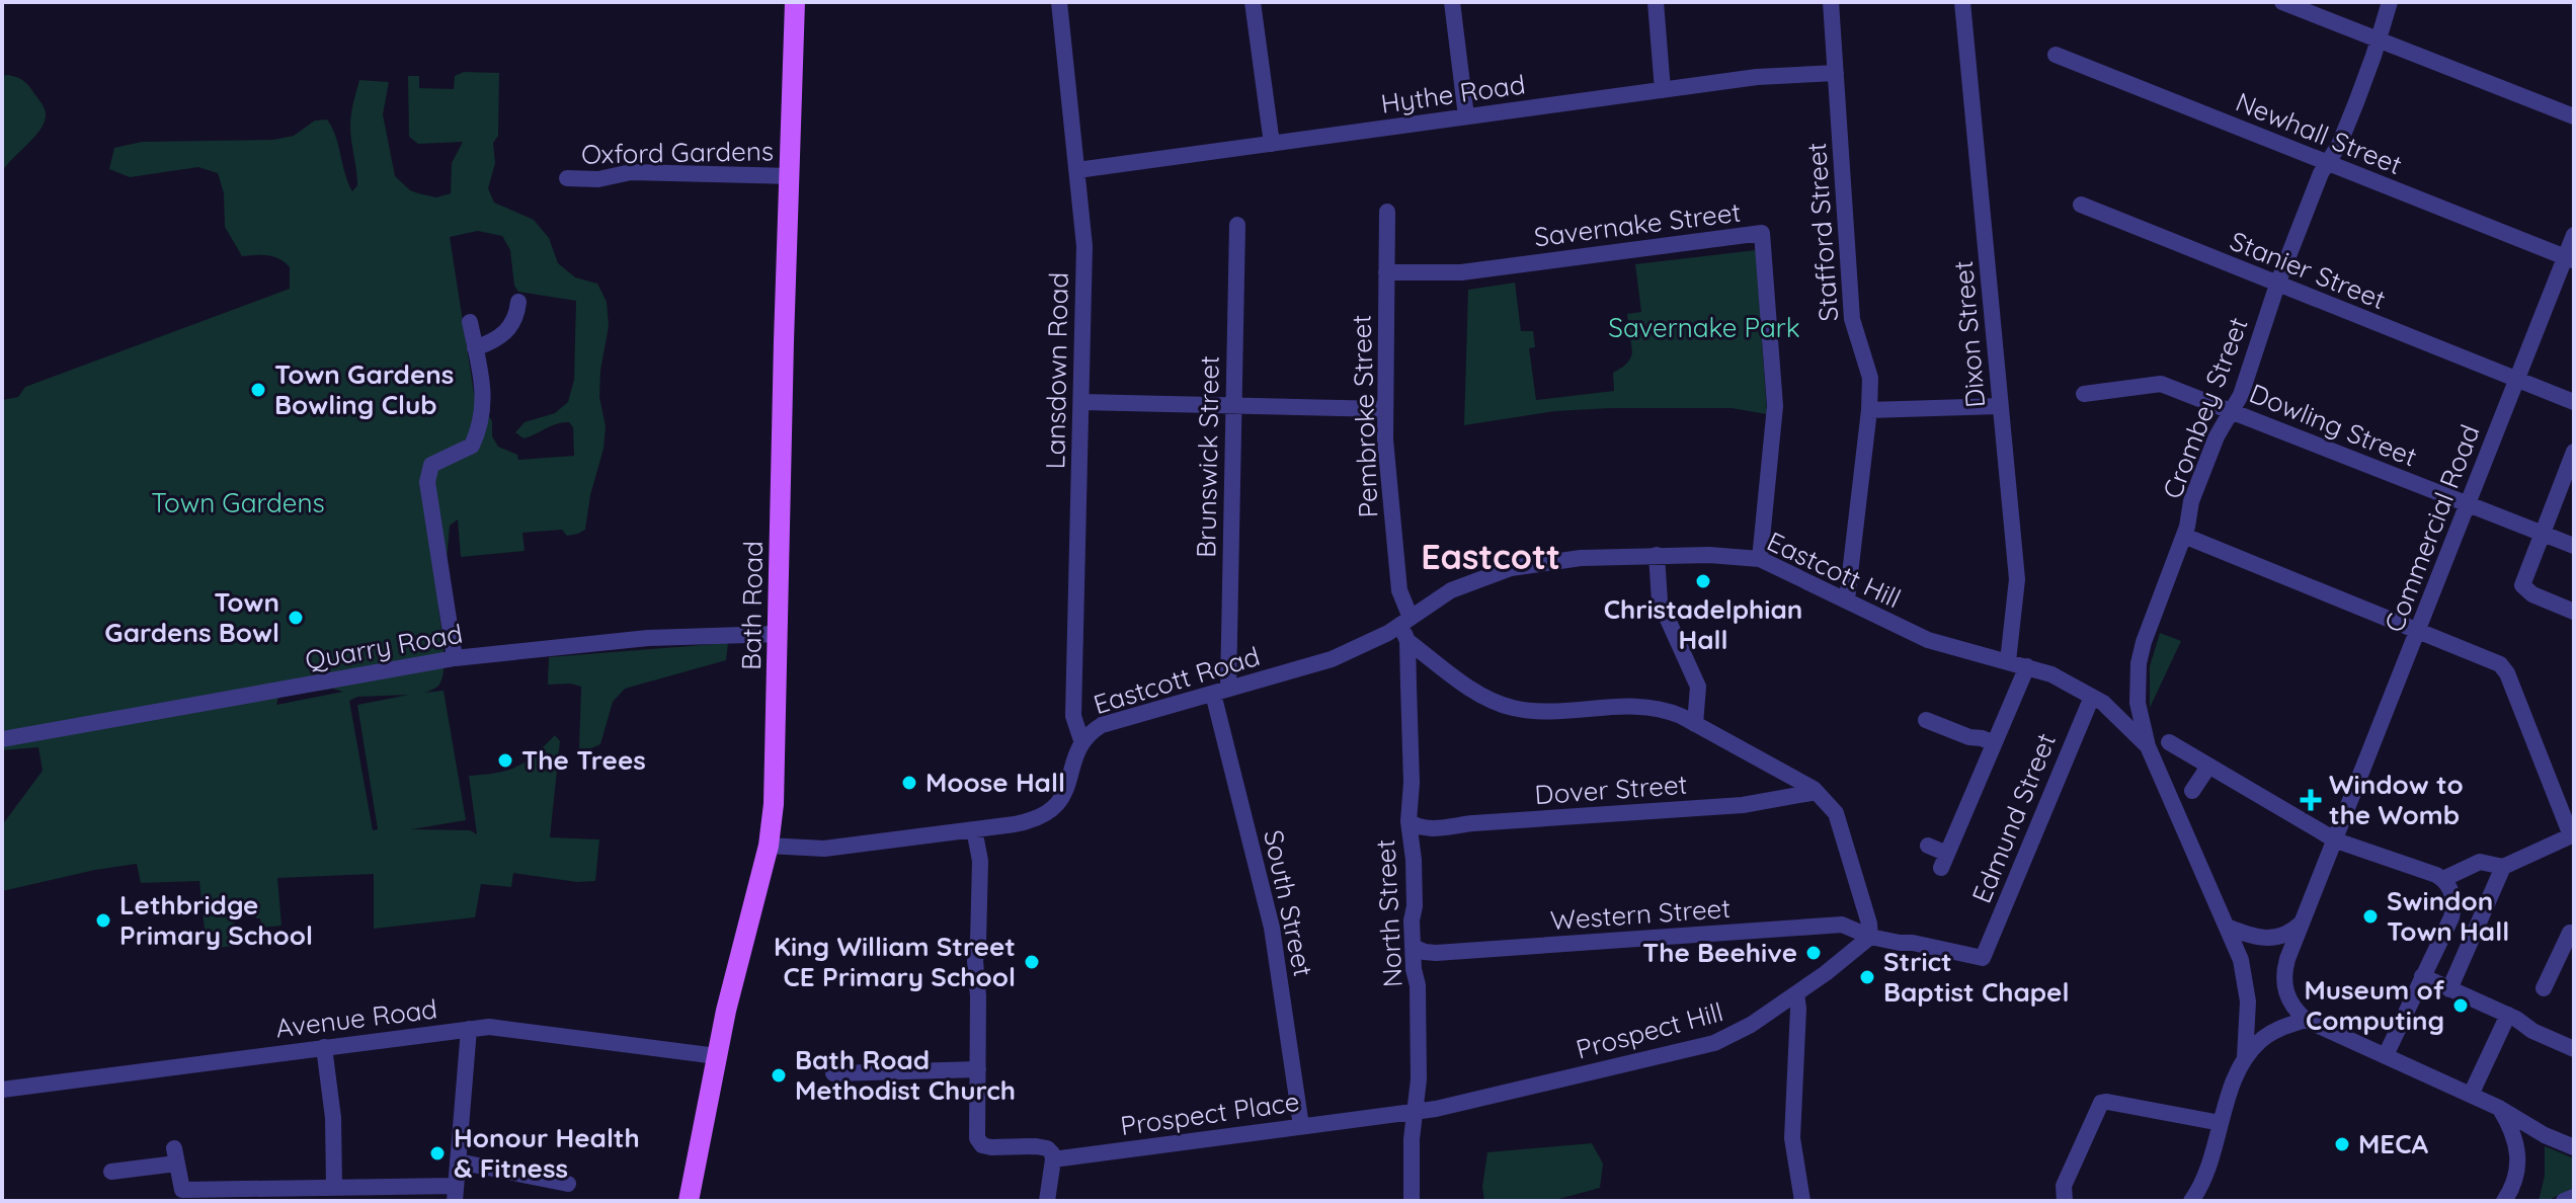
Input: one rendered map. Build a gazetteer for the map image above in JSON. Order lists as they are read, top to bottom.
{
  "streets": {
    "main road": ["Bath Road"],
    "street": [
      "Hythe Road",
      "Newhall Street",
      "Oxford Gardens",
      "Savernake Street",
      "Stafford Street",
      "Stanier Street",
      "Dixon Street",
      "Lansdown Road",
      "Crombey Street",
      "Pembroke Street",
      "Dowling Street",
      "Brunswick Street",
      "Commercial Road",
      "Eastcott Hill",
      "Quarry Road",
      "Eastcott Road",
      "Dover Street",
      "Edmund Street",
      "South Street",
      "North Street",
      "Western Street",
      "Avenue Road",
      "Prospect Hill",
      "Prospect Place"
    ]
  },
  "crossings": [
    ["Hythe Road", "Stafford Street"],
    ["Hythe Road", "Lansdown Road"],
    ["Newhall Street", "Crombey Street"],
    ["Newhall Street", "Commercial Road"],
    ["Oxford Gardens", "Bath Road"],
    ["Savernake Street", "Pembroke Street"],
    ["Savernake Street", "Eastcott Hill"],
    ["Stafford Street", "Eastcott Hill"],
    ["Stanier Street", "Crombey Street"],
    ["Stanier Street", "Commercial Road"],
    ["Dixon Street", "Eastcott Hill"],
    ["Lansdown Road", "Eastcott Road"],
    ["Crombey Street", "Dowling Street"],
    ["Crombey Street", "Eastcott Hill"],
    ["Pembroke Street", "Eastcott Hill"],
    ["Pembroke Street", "Eastcott Road"],
    ["Pembroke Street", "North Street"],
    ["Dowling Street", "Commercial Road"],
    ["Brunswick Street", "Eastcott Road"],
    ["Brunswick Street", "South Street"],
    ["Eastcott Hill", "Eastcott Road"],
    ["Eastcott Hill", "Edmund Street"],
    ["Eastcott Hill", "North Street"],
    ["Bath Road", "Quarry Road"],
    ["Bath Road", "Eastcott Road"],
    ["Bath Road", "Avenue Road"],
    ["Eastcott Road", "South Street"],
    ["Eastcott Road", "North Street"],
    ["Dover Street", "North Street"],
    ["Edmund Street", "Western Street"],
    ["South Street", "Prospect Place"],
    ["North Street", "Western Street"],
    ["North Street", "Prospect Hill"],
    ["North Street", "Prospect Place"],
    ["Western Street", "Prospect Hill"],
    ["Prospect Hill", "Prospect Place"]
  ],
  "districts": ["Eastcott"],
  "parks": ["Savernake Park", "Town Gardens"],
  "places": {
    "other": [
      "Town Gardens Bowling Club",
      "Christadelphian Hall",
      "Town Gardens Bowl",
      "The Trees",
      "Moose Hall",
      "Swindon Town Hall",
      "Lethbridge Primary School",
      "The Beehive",
      "King William Street CE Primary School",
      "Strict Baptist Chapel",
      "Museum of Computing",
      "Bath Road Methodist Church",
      "MECA",
      "Honour Health & Fitness"
    ],
    "health": ["Window to the Womb"]
  }
}
